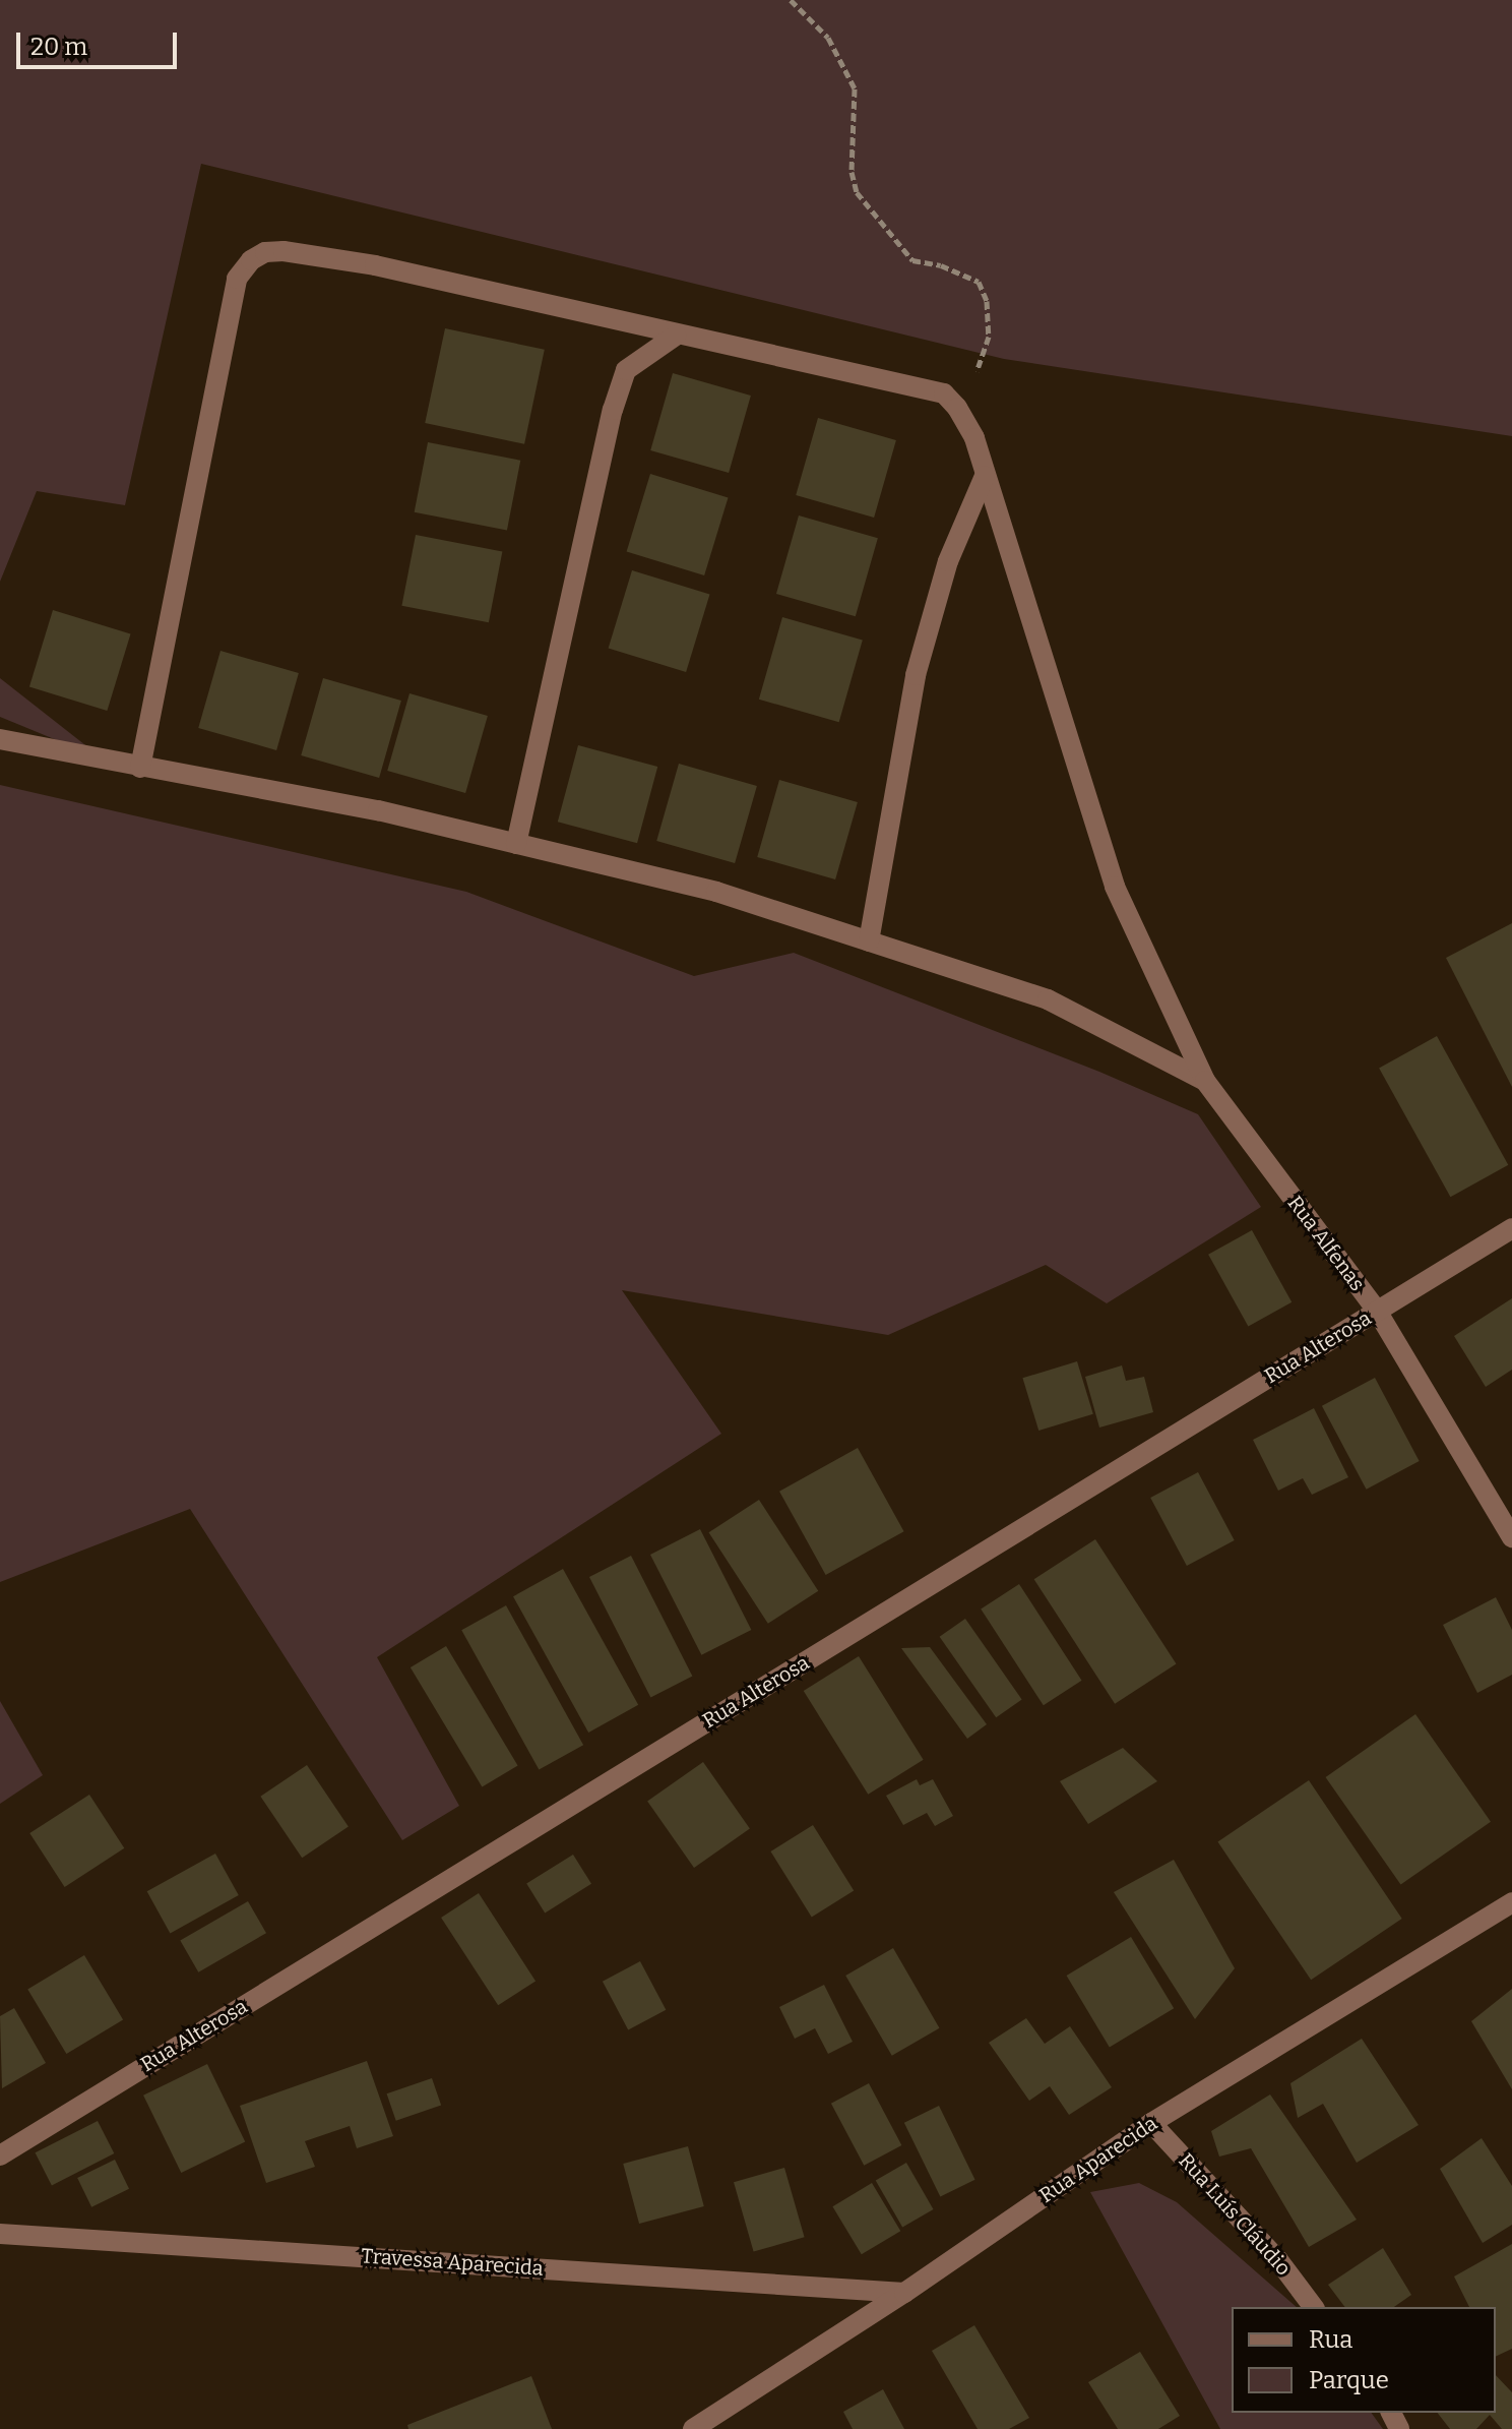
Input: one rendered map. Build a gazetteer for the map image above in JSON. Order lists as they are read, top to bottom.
{
  "streets": {
    "street": [
      "Rua Alfenas",
      "Rua Alterosa",
      "Rua Aparecida",
      "Rua Luís Cláudio",
      "Travessa Aparecida"
    ]
  },
  "crossings": [
    ["Rua Alfenas", "Rua Alterosa"],
    ["Rua Aparecida", "Rua Luís Cláudio"],
    ["Rua Aparecida", "Travessa Aparecida"]
  ],
  "legend": ["Rua", "Parque"],
  "scale_bar": "20 m"
}
